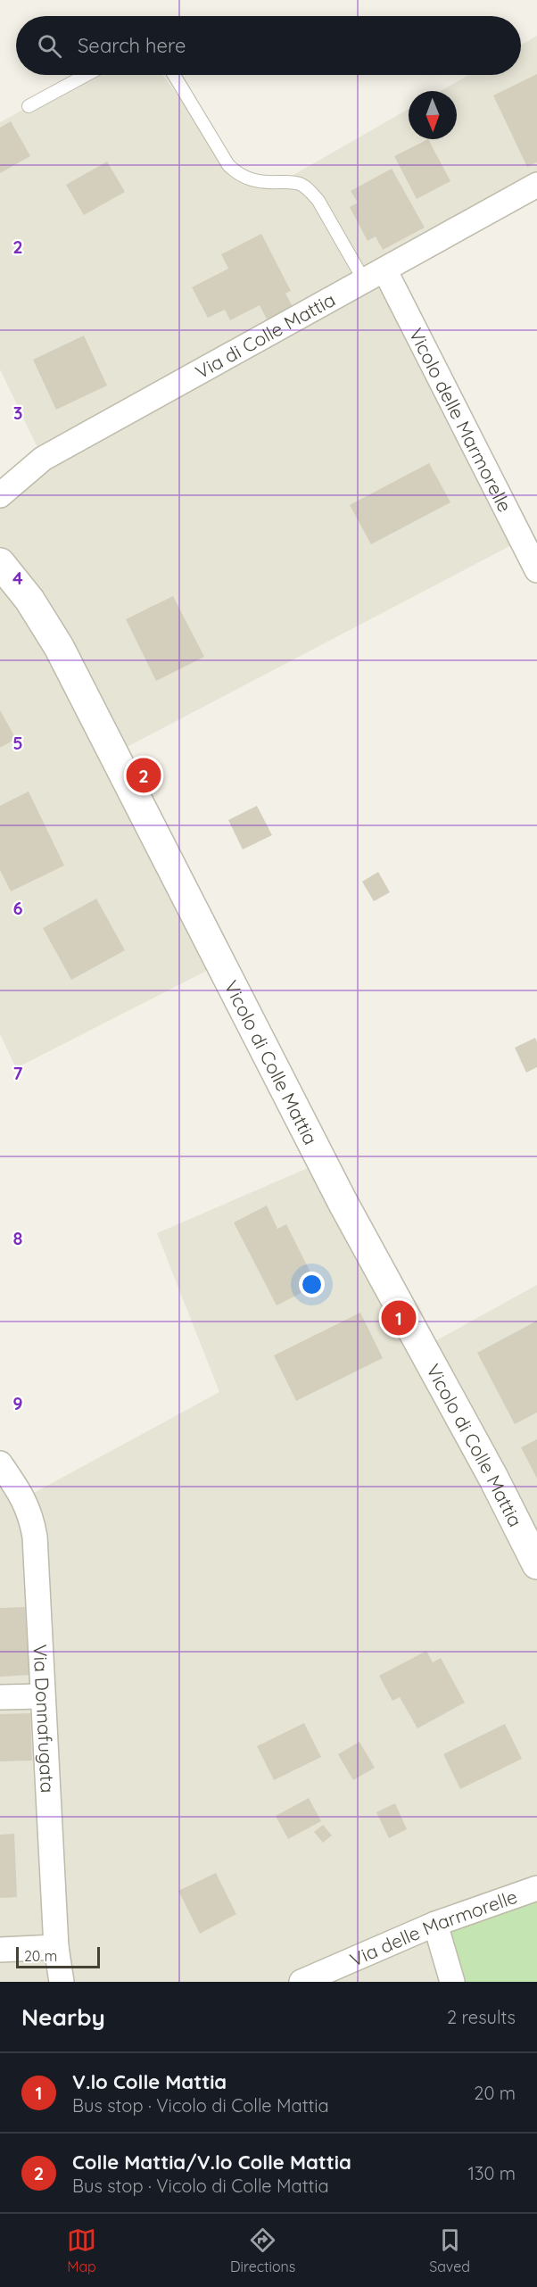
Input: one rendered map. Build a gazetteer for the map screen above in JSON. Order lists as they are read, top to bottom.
{
  "streets": {
    "street": [
      "Via di Colle Mattia",
      "Vicolo delle Marmorelle",
      "Vicolo di Colle Mattia",
      "Via Donnafugata",
      "Via delle Marmorelle"
    ]
  },
  "crossings": [
    ["Via di Colle Mattia", "Vicolo delle Marmorelle"]
  ],
  "scale_bar": "20 m",
  "north": "bottom",
  "page": {
    "search": "Search here",
    "pins": ["2", "1"],
    "scale": "20 m",
    "heading": ["Nearby", "2 results"],
    "list": [
      {
        "mark": "1",
        "name": "V.lo Colle Mattia",
        "note": "Bus stop · Vicolo di Colle Mattia",
        "value": "20 m"
      },
      {
        "mark": "2",
        "name": "Colle Mattia/V.lo Colle Mattia",
        "note": "Bus stop · Vicolo di Colle Mattia",
        "value": "130 m"
      }
    ],
    "nav": ["Map", "Directions", "Saved"]
  },
  "grid": {
    "rows": [
      "2",
      "3",
      "4",
      "5",
      "6",
      "7",
      "8",
      "9"
    ]
  }
}
